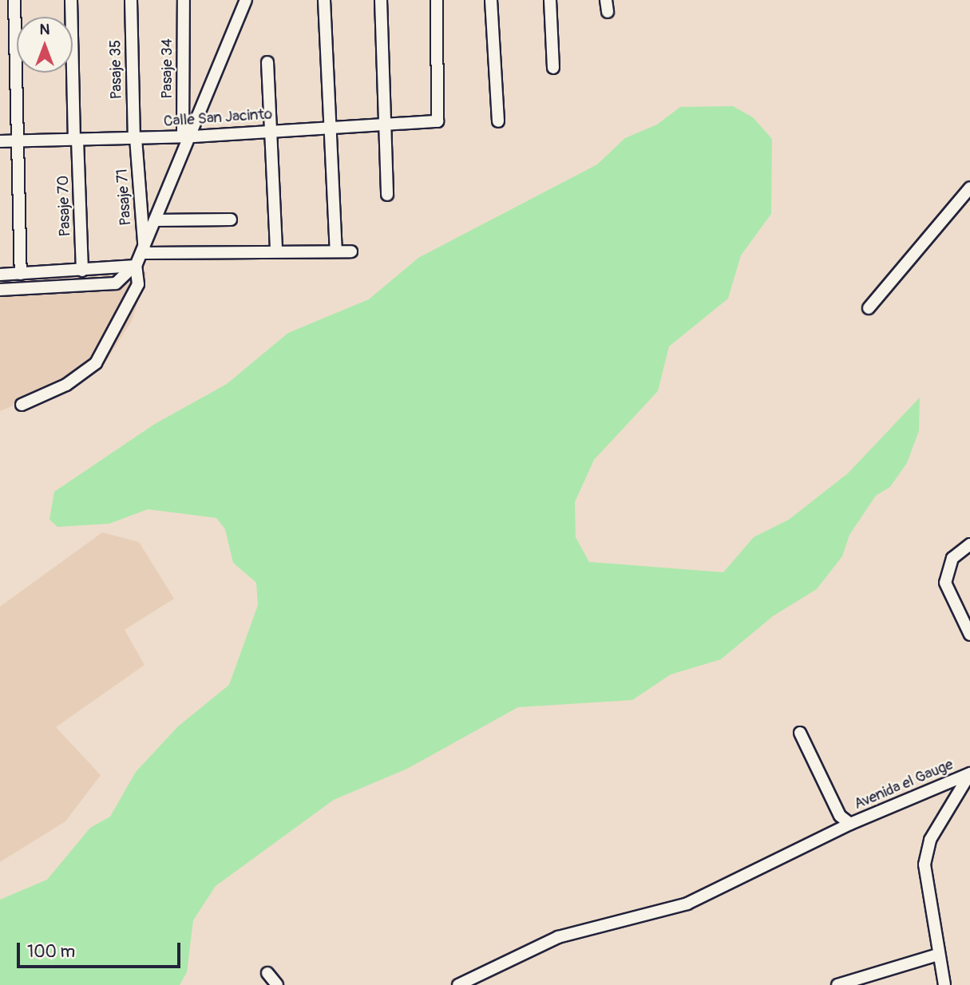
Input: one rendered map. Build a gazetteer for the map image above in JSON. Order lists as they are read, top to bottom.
{
  "streets": {
    "street": [
      "Pasaje 34",
      "Pasaje 35",
      "Calle San Jacinto",
      "Pasaje 71",
      "Pasaje 70",
      "Avenida el Gauge"
    ]
  },
  "crossings": [
    ["Pasaje 34", "Calle San Jacinto"],
    ["Pasaje 35", "Calle San Jacinto"],
    ["Pasaje 35", "Pasaje 71"],
    ["Calle San Jacinto", "Pasaje 71"],
    ["Calle San Jacinto", "Pasaje 70"]
  ],
  "scale_bar": "100 m",
  "north": "top"
}
